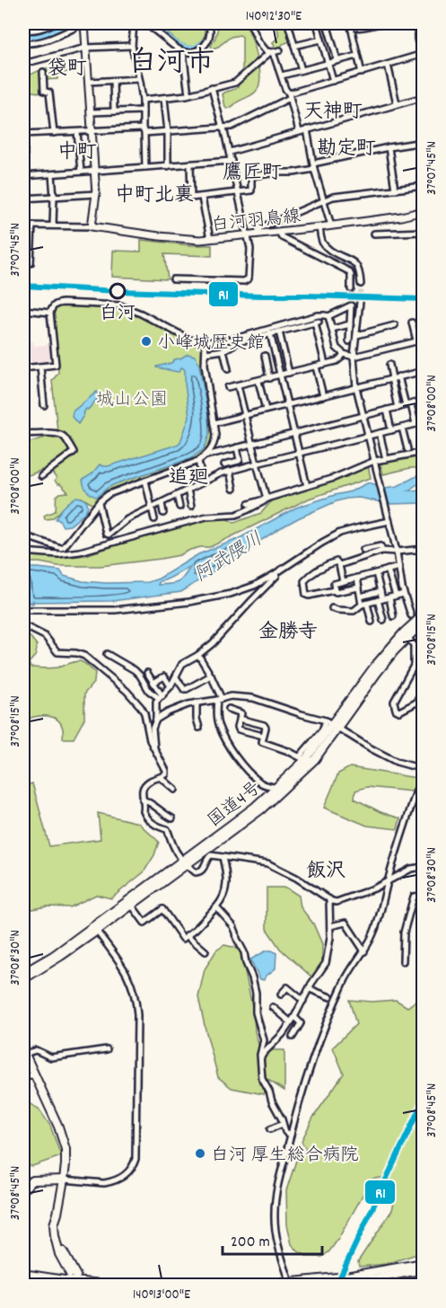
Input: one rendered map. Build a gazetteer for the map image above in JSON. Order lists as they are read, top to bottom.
{
  "streets": {
    "highway": ["国道4号"],
    "main road": ["白河羽鳥線"]
  },
  "districts": [
    "白河市",
    "袋町",
    "天神町",
    "勘定町",
    "中町",
    "鷹匠町",
    "中町北裏",
    "追廻",
    "金勝寺",
    "飯沢"
  ],
  "water": ["阿武隈川"],
  "parks": ["城山公園"],
  "places": ["白河", "小峰城歴史館", "白河 厚生総合病院"],
  "lines": ["transit line R1"],
  "scale_bar": "200 m",
  "coordinates": [
    "140°12'30\"E",
    "37°07'45\"N",
    "37°08'00\"N",
    "37°08'15\"N",
    "37°08'30\"N",
    "37°08'45\"N",
    "140°13'00\"E"
  ]
}
